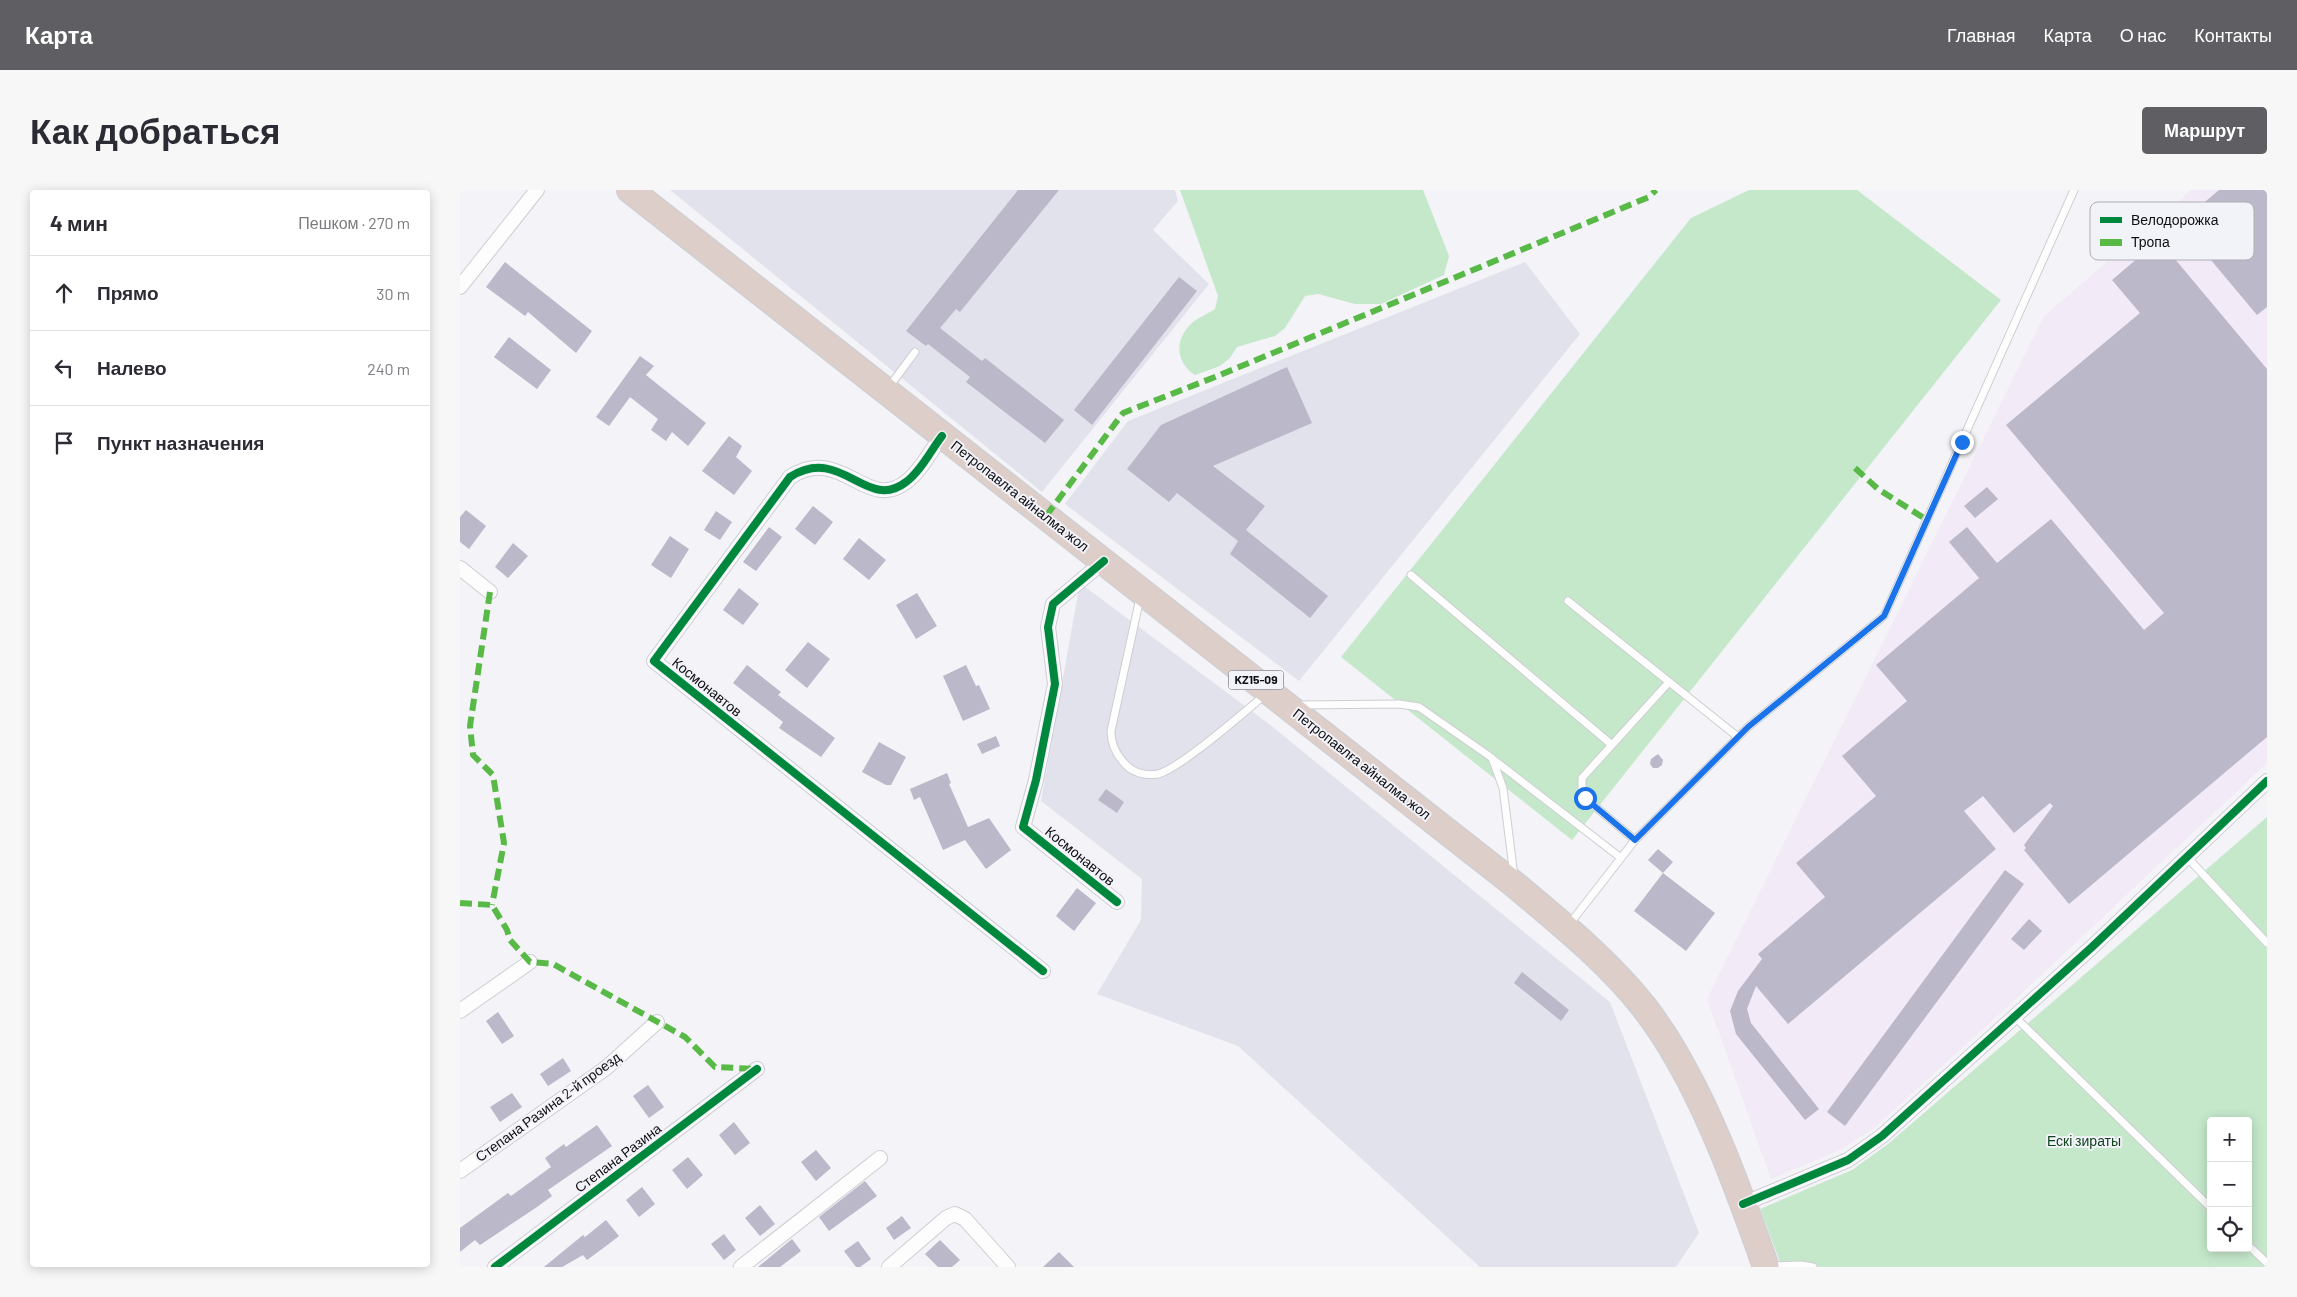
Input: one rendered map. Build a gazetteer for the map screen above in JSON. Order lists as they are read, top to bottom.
{
  "streets": {
    "highway": ["Петропавлға айналма жол", "KZ15-09"],
    "street": ["Космонавтов", "Степана Разина 2-й проезд", "Степана Разина"]
  },
  "crossings": [
    ["Петропавлға айналма жол", "Космонавтов"]
  ],
  "parks": ["Ескі зираты"],
  "legend": ["Велодорожка", "Тропа"],
  "page": {
    "header": "Карта",
    "nav": [
      "Главная",
      "Карта",
      "О нас",
      "Контакты"
    ],
    "buttons": "Маршрут",
    "title": "Как добраться",
    "heading": ["4 мин", "Пешком · 270 m"],
    "list": [
      ["Прямо", "30 m"],
      ["Налево", "240 m"],
      "Пункт назначения"
    ],
    "map_buttons": ["+", "−"]
  }
}
